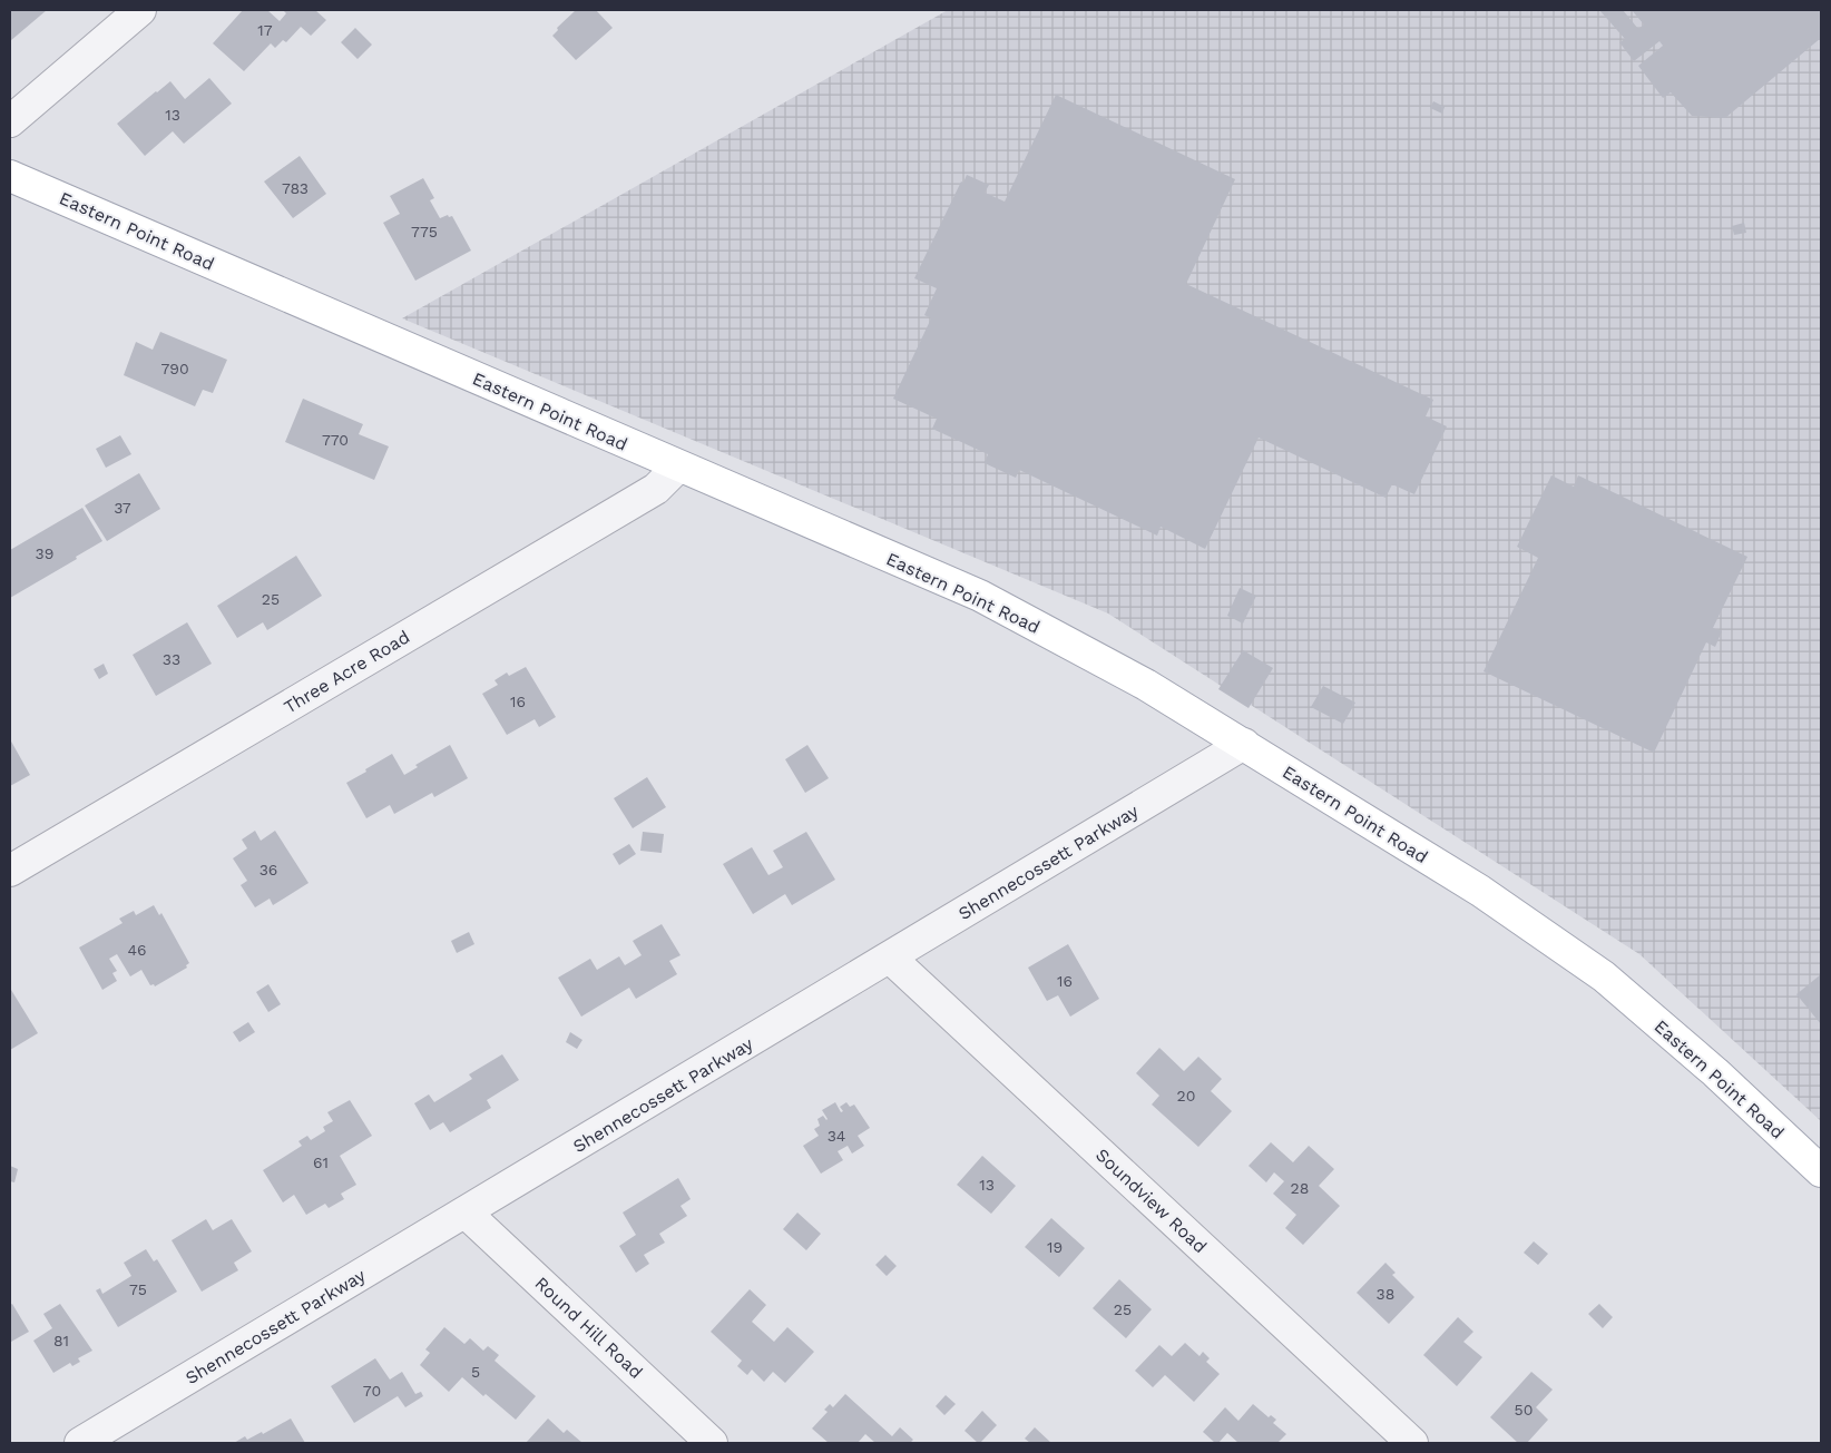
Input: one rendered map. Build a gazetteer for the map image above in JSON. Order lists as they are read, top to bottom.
{
  "streets": {
    "main road": ["Eastern Point Road"],
    "street": [
      "Three Acre Road",
      "Shennecossett Parkway",
      "Soundview Road",
      "Round Hill Road"
    ]
  },
  "crossings": [
    ["Eastern Point Road", "Three Acre Road"],
    ["Eastern Point Road", "Shennecossett Parkway"],
    ["Shennecossett Parkway", "Soundview Road"],
    ["Shennecossett Parkway", "Round Hill Road"]
  ],
  "house_numbers": [
    "17",
    "13",
    "783",
    "775",
    "790",
    "770",
    "37",
    "39",
    "25",
    "33",
    "16",
    "36",
    "46",
    "16",
    "20",
    "34",
    "61",
    "13",
    "28",
    "19",
    "75",
    "38",
    "25",
    "81",
    "5",
    "70",
    "50"
  ]
}
